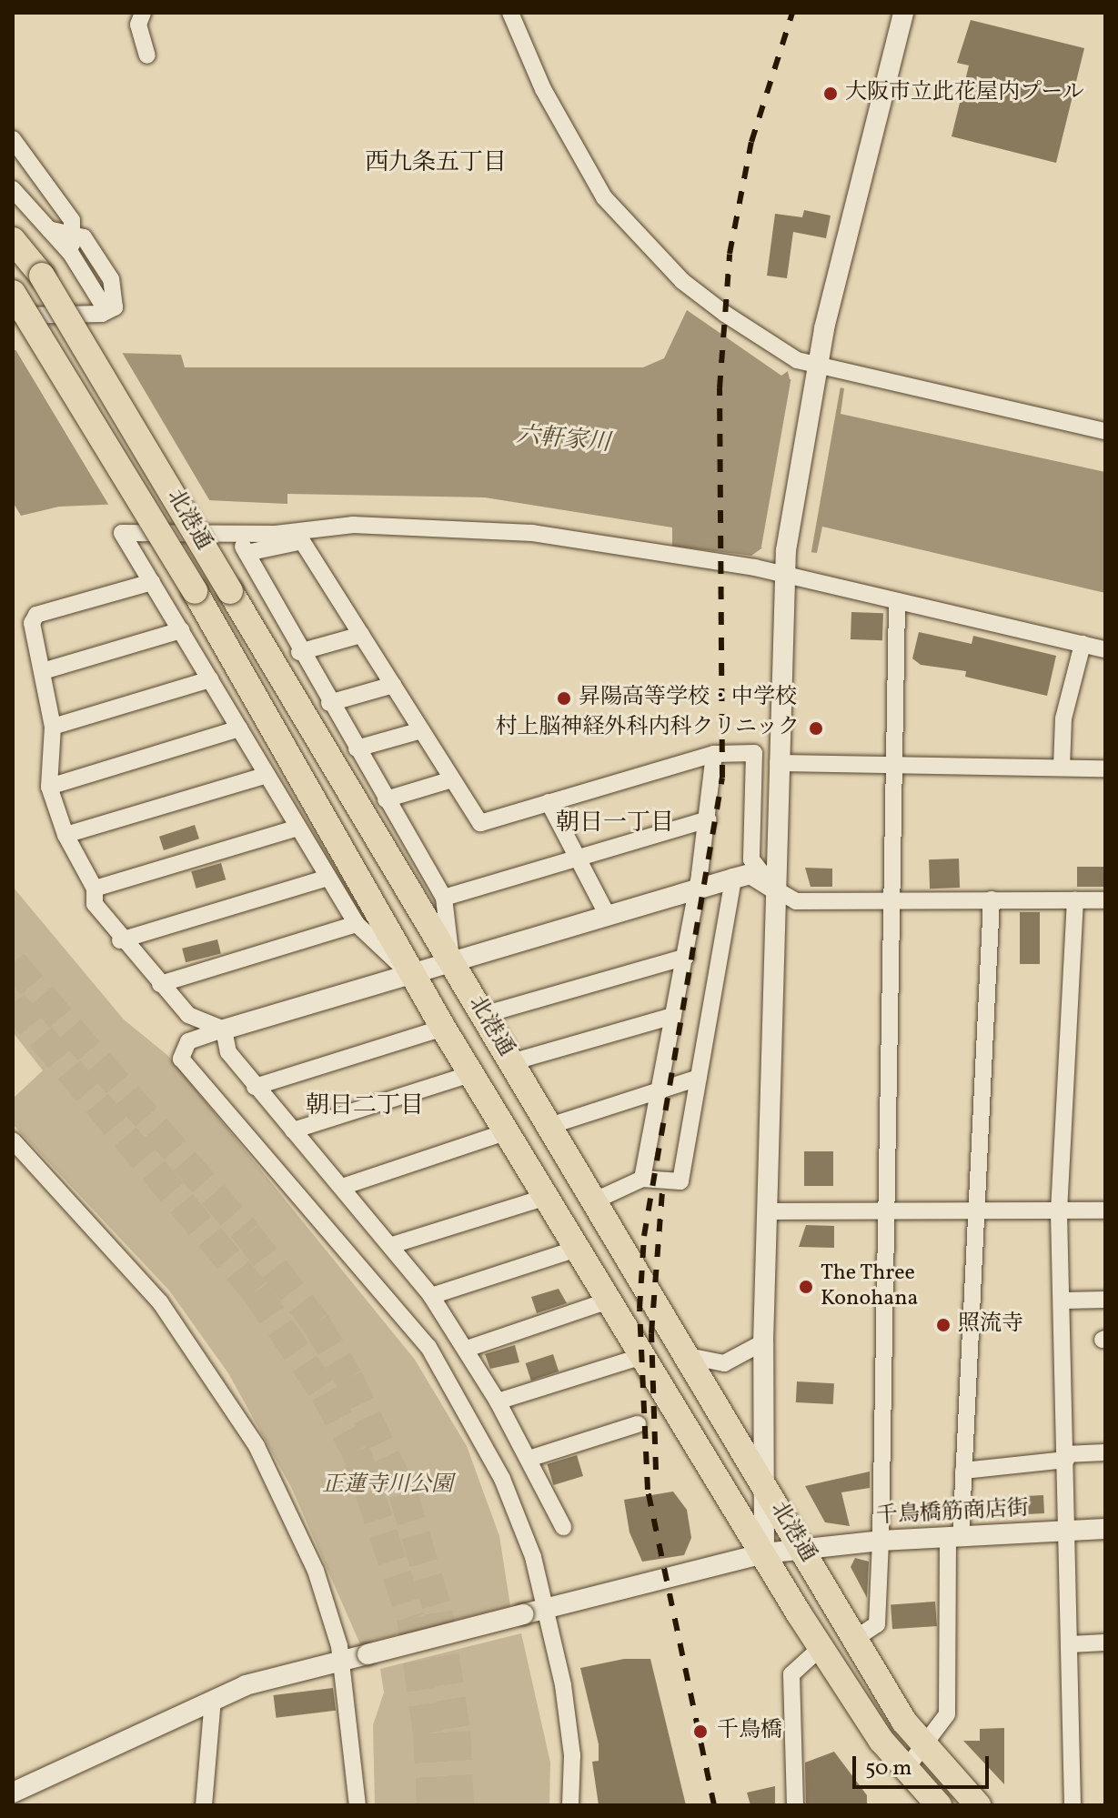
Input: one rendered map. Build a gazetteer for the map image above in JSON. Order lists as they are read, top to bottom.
{
  "streets": {
    "main road": ["北港通"],
    "street": ["千鳥橋筋商店街"]
  },
  "crossings": [
    ["北港通", "千鳥橋筋商店街"]
  ],
  "districts": ["西九条五丁目", "朝日一丁目", "朝日二丁目"],
  "water": ["六軒家川"],
  "parks": ["正蓮寺川公園"],
  "places": [
    "大阪市立此花屋内プール",
    "昇陽高等学校・中学校",
    "村上脳神経外科内科クリニック",
    "The Three Konohana",
    "照流寺",
    "千鳥橋"
  ],
  "scale_bar": "50 m"
}
